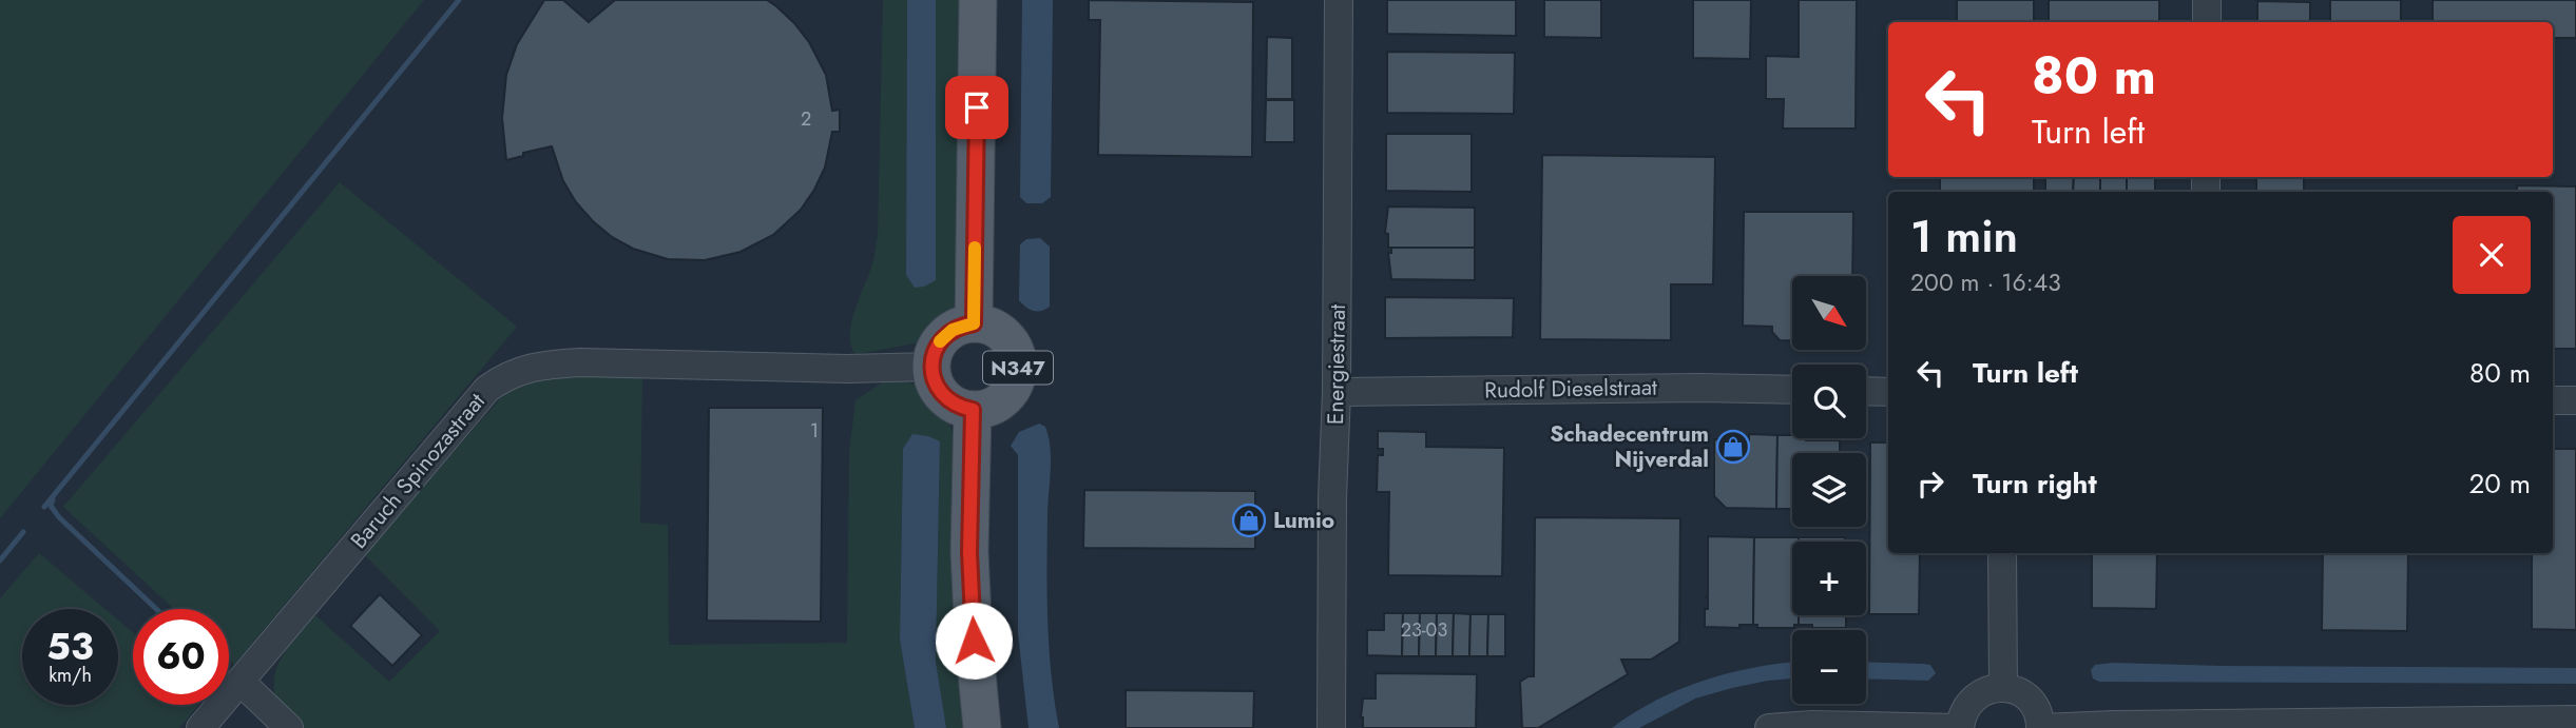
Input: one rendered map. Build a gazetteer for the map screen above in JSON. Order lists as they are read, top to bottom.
{
  "streets": {
    "main road": ["N347"],
    "street": ["Energiestraat", "Rudolf Dieselstraat", "Baruch Spinozastraat"]
  },
  "crossings": [
    ["Energiestraat", "Rudolf Dieselstraat"],
    ["N347", "Baruch Spinozastraat"]
  ],
  "places": {
    "shop": ["Schadecentrum Nijverdal", "Lumio"]
  },
  "house_numbers": ["2", "1", "23-03"],
  "north": "bottom right",
  "page": {
    "turn": ["80 m", "Turn left"],
    "heading": ["1 min", "200 m · 16:43"],
    "map_buttons": ["+", "−"],
    "list": [
      {
        "name": "Turn left",
        "value": "80 m"
      },
      {
        "name": "Turn right",
        "value": "20 m"
      }
    ],
    "speed": "53 km/h",
    "limit": "60"
  }
}
